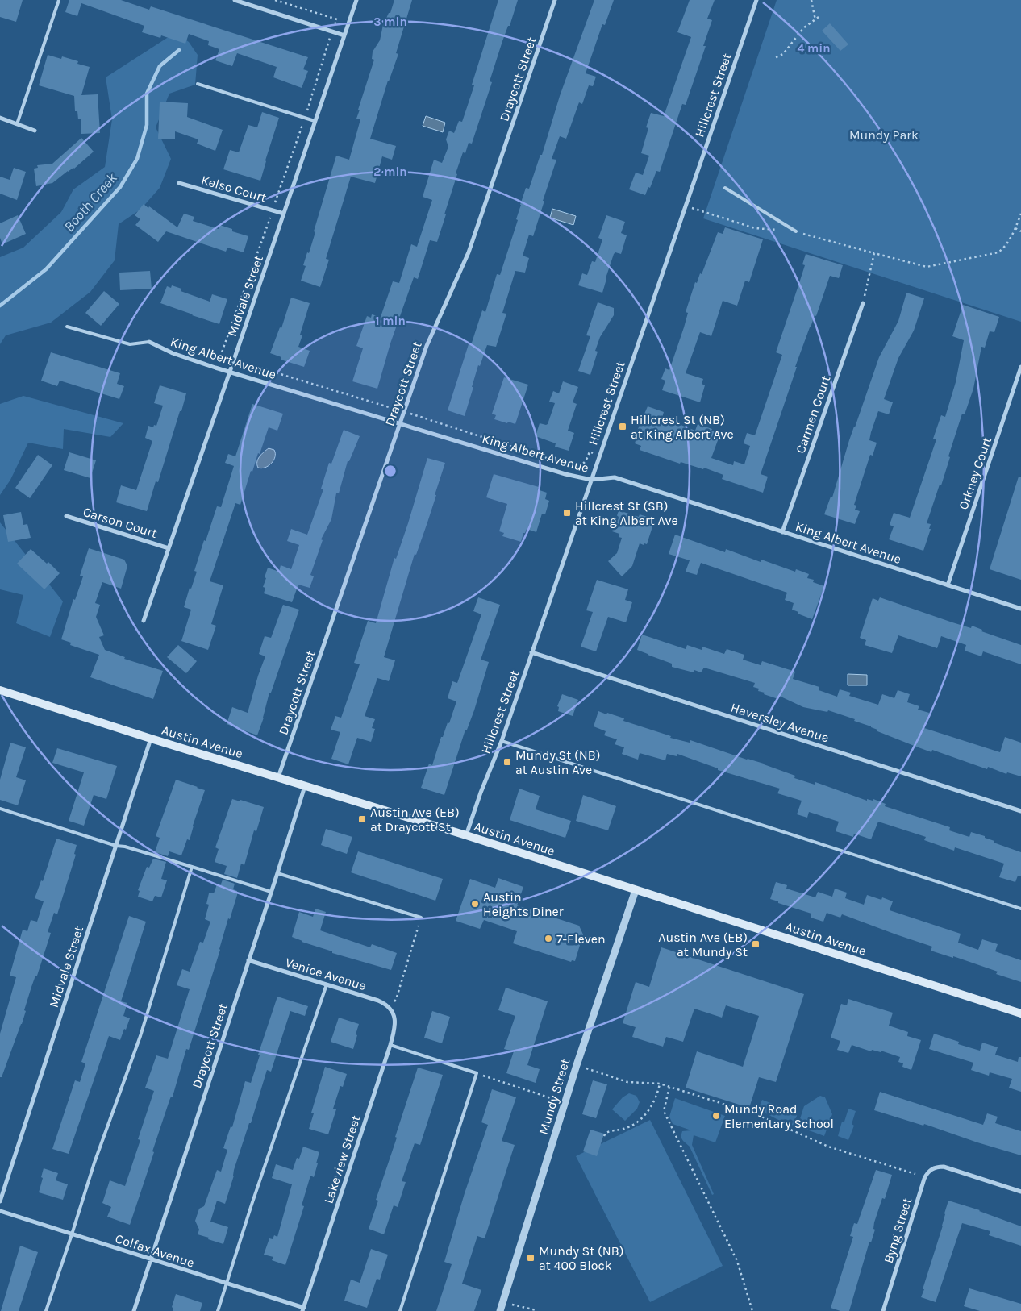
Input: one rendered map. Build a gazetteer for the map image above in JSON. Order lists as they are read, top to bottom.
{
  "streets": {
    "main road": ["Austin Avenue"],
    "street": [
      "Draycott Street",
      "Hillcrest Street",
      "Kelso Court",
      "Midvale Street",
      "King Albert Avenue",
      "Carmen Court",
      "Orkney Court",
      "Carson Court",
      "Haversley Avenue",
      "Venice Avenue",
      "Mundy Street",
      "Lakeview Street",
      "Byng Street",
      "Colfax Avenue"
    ]
  },
  "crossings": [
    ["Draycott Street", "King Albert Avenue"],
    ["Draycott Street", "Austin Avenue"],
    ["Draycott Street", "Venice Avenue"],
    ["Draycott Street", "Colfax Avenue"],
    ["Hillcrest Street", "King Albert Avenue"],
    ["Hillcrest Street", "Haversley Avenue"],
    ["Hillcrest Street", "Austin Avenue"],
    ["Kelso Court", "Midvale Street"],
    ["Midvale Street", "King Albert Avenue"],
    ["Midvale Street", "Carson Court"],
    ["Midvale Street", "Austin Avenue"],
    ["King Albert Avenue", "Carmen Court"],
    ["King Albert Avenue", "Orkney Court"],
    ["Austin Avenue", "Mundy Street"],
    ["Venice Avenue", "Lakeview Street"],
    ["Lakeview Street", "Colfax Avenue"]
  ],
  "water": ["Booth Creek"],
  "parks": ["Mundy Park"],
  "places": {
    "transit": [
      "Hillcrest St (NB) at King Albert Ave",
      "Hillcrest St (SB) at King Albert Ave",
      "Mundy St (NB) at Austin Ave",
      "Austin Ave (EB) at Draycott St",
      "Austin Ave (EB) at Mundy St",
      "Mundy St (NB) at 400 Block"
    ],
    "other": ["Austin Heights Diner", "7-Eleven", "Mundy Road Elementary School"]
  },
  "rings": [
    "3 min",
    "4 min",
    "2 min",
    "1 min"
  ]
}
